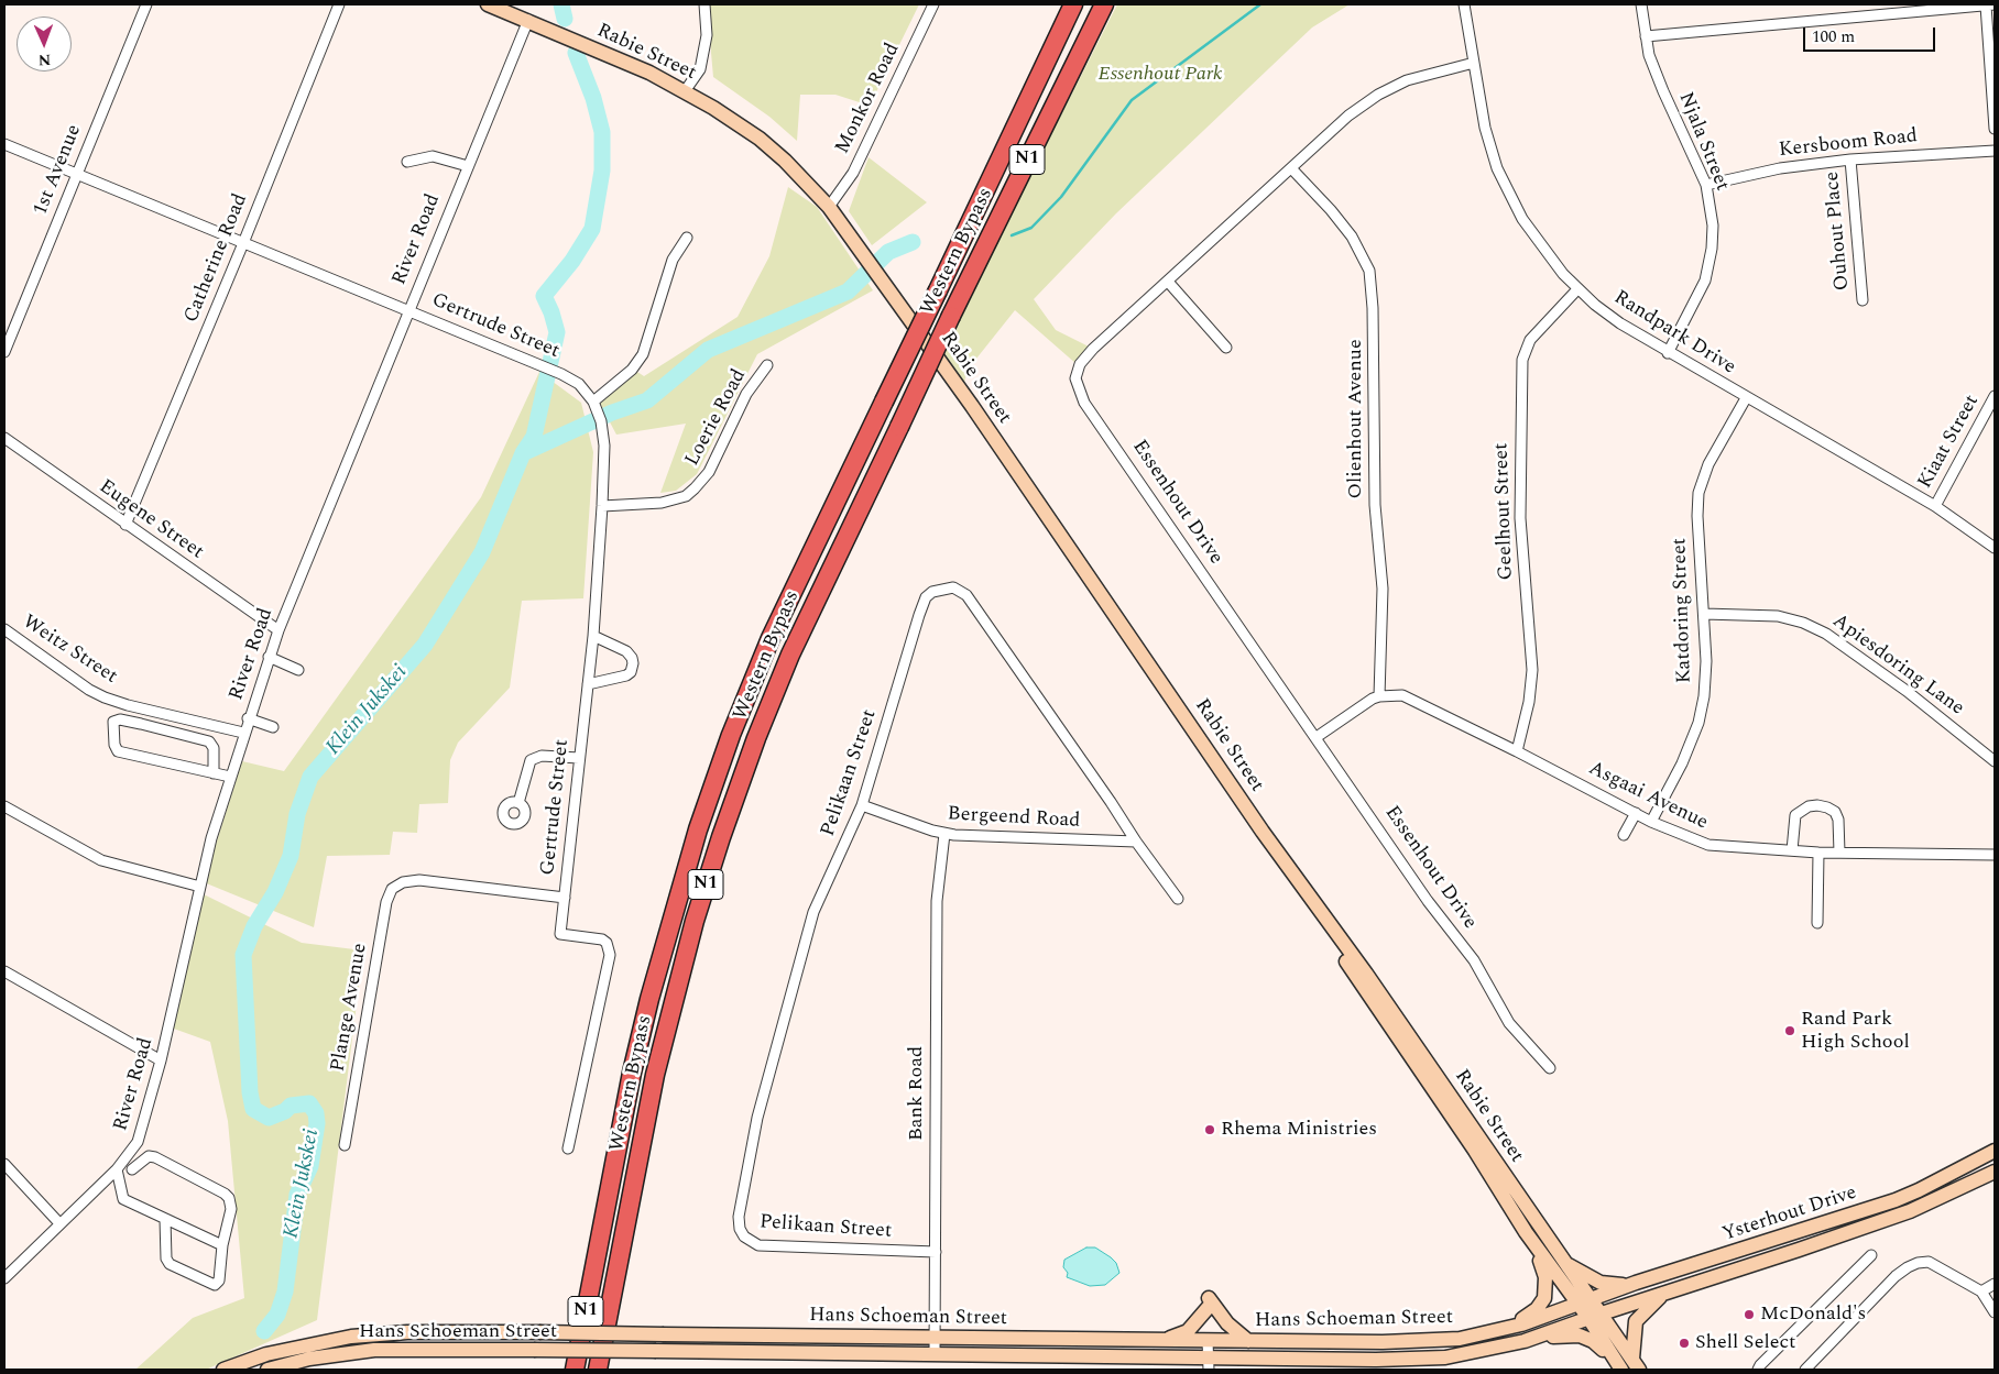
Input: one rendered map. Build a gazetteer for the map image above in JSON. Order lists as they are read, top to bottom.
{
  "streets": {
    "highway": ["N1", "Western Bypass"],
    "main road": ["Rabie Street", "Ysterhout Drive", "Hans Schoeman Street"],
    "street": [
      "Monkor Road",
      "Njala Street",
      "Kersboom Road",
      "1st Avenue",
      "Ouhout Place",
      "River Road",
      "Catherine Road",
      "Gertrude Street",
      "Randpark Drive",
      "Loerie Road",
      "Olienhout Avenue",
      "Kiaat Street",
      "Essenhout Drive",
      "Geelhout Street",
      "Eugene Street",
      "Katdoring Street",
      "Weitz Street",
      "Apiesdoring Lane",
      "Pelikaan Street",
      "Asgaai Avenue",
      "Bergeend Road",
      "Plange Avenue",
      "Bank Road"
    ]
  },
  "crossings": [
    ["Rabie Street", "Monkor Road"],
    ["Rabie Street", "River Road"],
    ["Rabie Street", "Ysterhout Drive"],
    ["Rabie Street", "Hans Schoeman Street"],
    ["Njala Street", "Kersboom Road"],
    ["Njala Street", "Randpark Drive"],
    ["Kersboom Road", "Ouhout Place"],
    ["1st Avenue", "Gertrude Street"],
    ["River Road", "Gertrude Street"],
    ["River Road", "Eugene Street"],
    ["River Road", "Weitz Street"],
    ["Catherine Road", "Gertrude Street"],
    ["Catherine Road", "Eugene Street"],
    ["Gertrude Street", "Loerie Road"],
    ["Gertrude Street", "Plange Avenue"],
    ["Randpark Drive", "Kiaat Street"],
    ["Randpark Drive", "Essenhout Drive"],
    ["Randpark Drive", "Geelhout Street"],
    ["Randpark Drive", "Katdoring Street"],
    ["Olienhout Avenue", "Essenhout Drive"],
    ["Olienhout Avenue", "Asgaai Avenue"],
    ["Geelhout Street", "Asgaai Avenue"],
    ["Katdoring Street", "Apiesdoring Lane"],
    ["Katdoring Street", "Asgaai Avenue"],
    ["Pelikaan Street", "Bergeend Road"],
    ["Pelikaan Street", "Bank Road"],
    ["Bergeend Road", "Bank Road"],
    ["Bank Road", "Hans Schoeman Street"],
    ["Ysterhout Drive", "Hans Schoeman Street"]
  ],
  "water": ["Klein Jukskei"],
  "parks": ["Essenhout Park"],
  "places": [
    "Rand Park High School",
    "Rhema Ministries",
    "McDonald's",
    "Shell Select"
  ],
  "scale_bar": "100 m",
  "north": "bottom"
}
